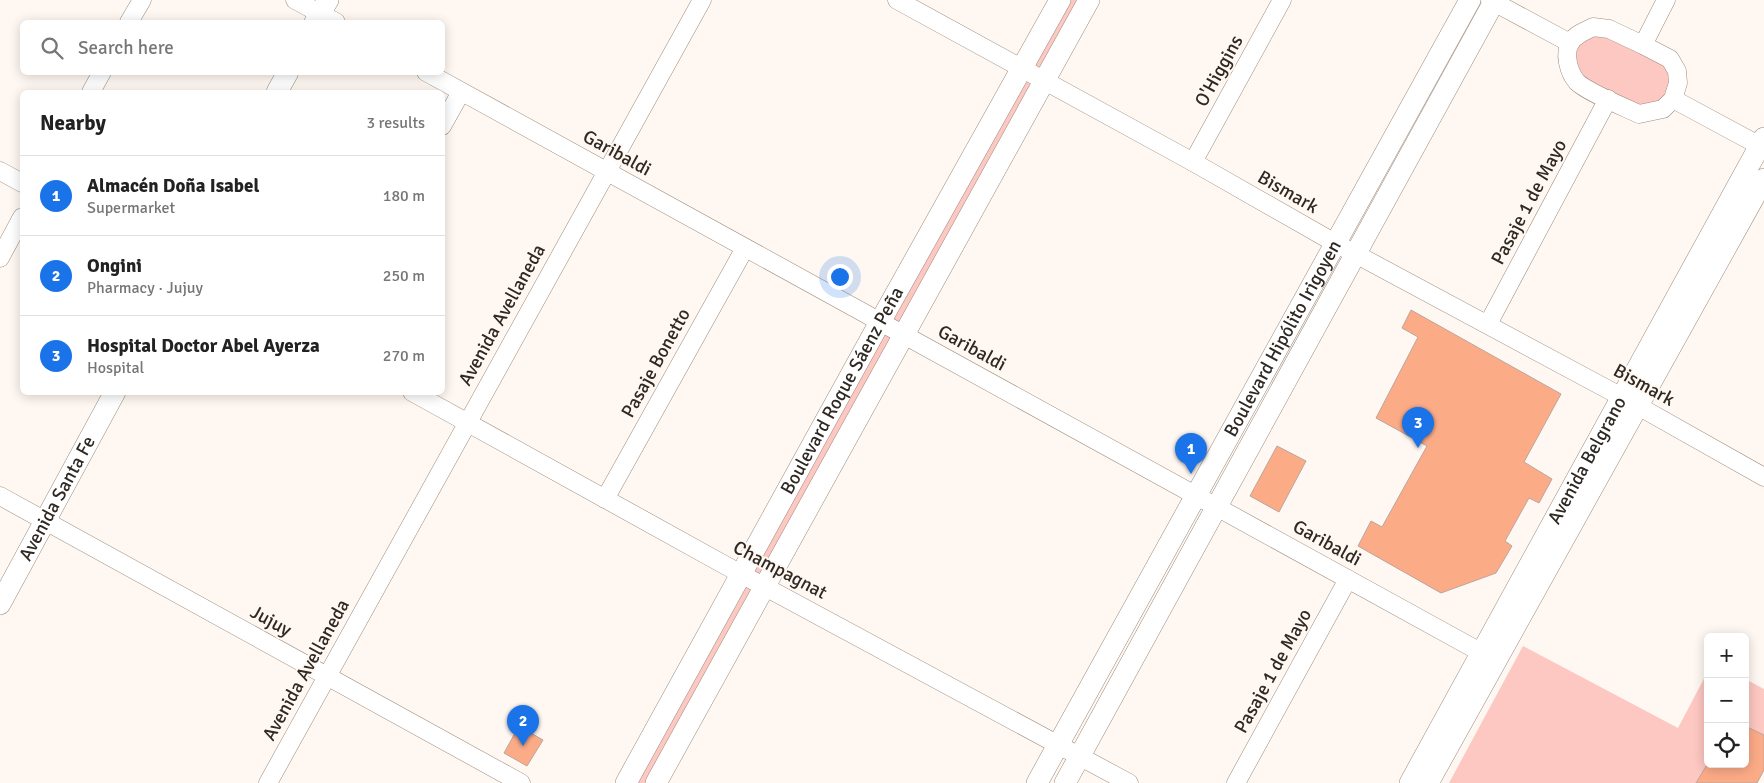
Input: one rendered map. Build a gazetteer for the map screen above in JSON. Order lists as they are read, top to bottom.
{
  "streets": {
    "street": [
      "O'Higgins",
      "Garibaldi",
      "Bismark",
      "Pasaje 1 de Mayo",
      "Avenida Avellaneda",
      "Boulevard Hipólito Irigoyen",
      "Pasaje Bonetto",
      "Boulevard Roque Sáenz Peña",
      "Avenida Belgrano",
      "Avenida Santa Fe",
      "Champagnat",
      "Jujuy"
    ]
  },
  "crossings": [
    ["O'Higgins", "Bismark"],
    ["Garibaldi", "Pasaje 1 de Mayo"],
    ["Garibaldi", "Avenida Avellaneda"],
    ["Garibaldi", "Boulevard Hipólito Irigoyen"],
    ["Garibaldi", "Pasaje Bonetto"],
    ["Garibaldi", "Boulevard Roque Sáenz Peña"],
    ["Garibaldi", "Avenida Belgrano"],
    ["Bismark", "Pasaje 1 de Mayo"],
    ["Bismark", "Boulevard Hipólito Irigoyen"],
    ["Bismark", "Boulevard Roque Sáenz Peña"],
    ["Bismark", "Avenida Belgrano"],
    ["Avenida Avellaneda", "Champagnat"],
    ["Avenida Avellaneda", "Jujuy"],
    ["Boulevard Hipólito Irigoyen", "Champagnat"],
    ["Pasaje Bonetto", "Champagnat"],
    ["Boulevard Roque Sáenz Peña", "Champagnat"],
    ["Avenida Santa Fe", "Jujuy"]
  ],
  "page": {
    "search": "Search here",
    "heading": ["Nearby", "3 results"],
    "list": [
      {
        "mark": "1",
        "name": "Almacén Doña Isabel",
        "note": "Supermarket",
        "value": "180 m"
      },
      {
        "mark": "2",
        "name": "Ongini",
        "note": "Pharmacy · Jujuy",
        "value": "250 m"
      },
      {
        "mark": "3",
        "name": "Hospital Doctor Abel Ayerza",
        "note": "Hospital",
        "value": "270 m"
      }
    ],
    "pins": ["3", "1", "2"],
    "map_buttons": ["+", "−"]
  }
}
